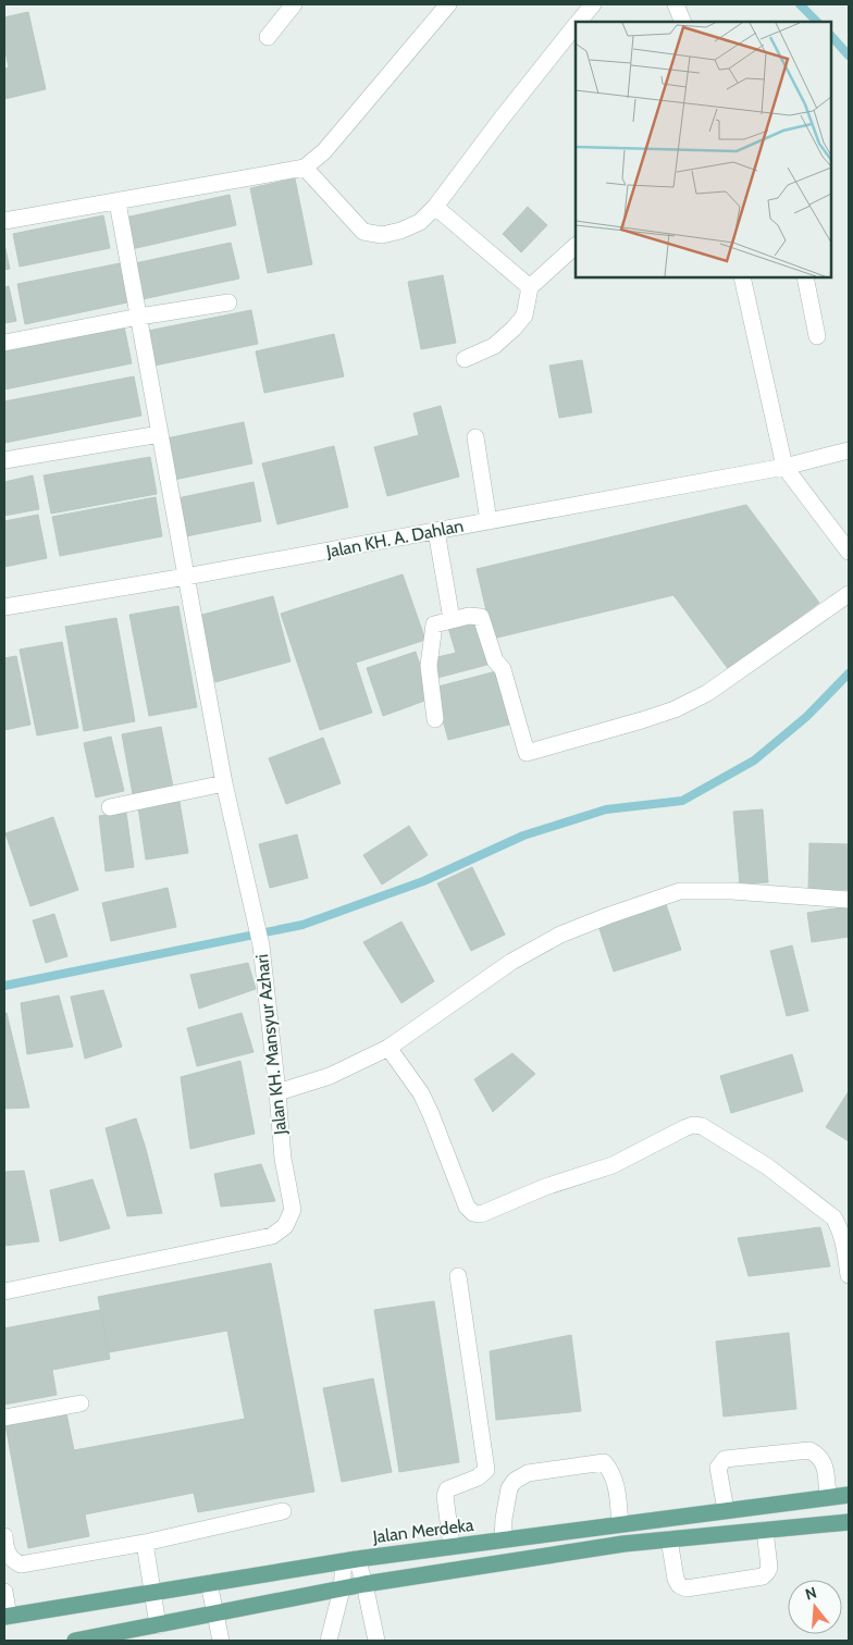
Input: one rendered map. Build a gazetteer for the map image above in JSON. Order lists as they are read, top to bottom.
{
  "streets": {
    "main road": ["Jalan Merdeka"],
    "street": ["Jalan KH. A. Dahlan", "Jalan KH. Mansyur Azhari"]
  },
  "crossings": [
    ["Jalan KH. A. Dahlan", "Jalan KH. Mansyur Azhari"]
  ],
  "north": "top"
}
